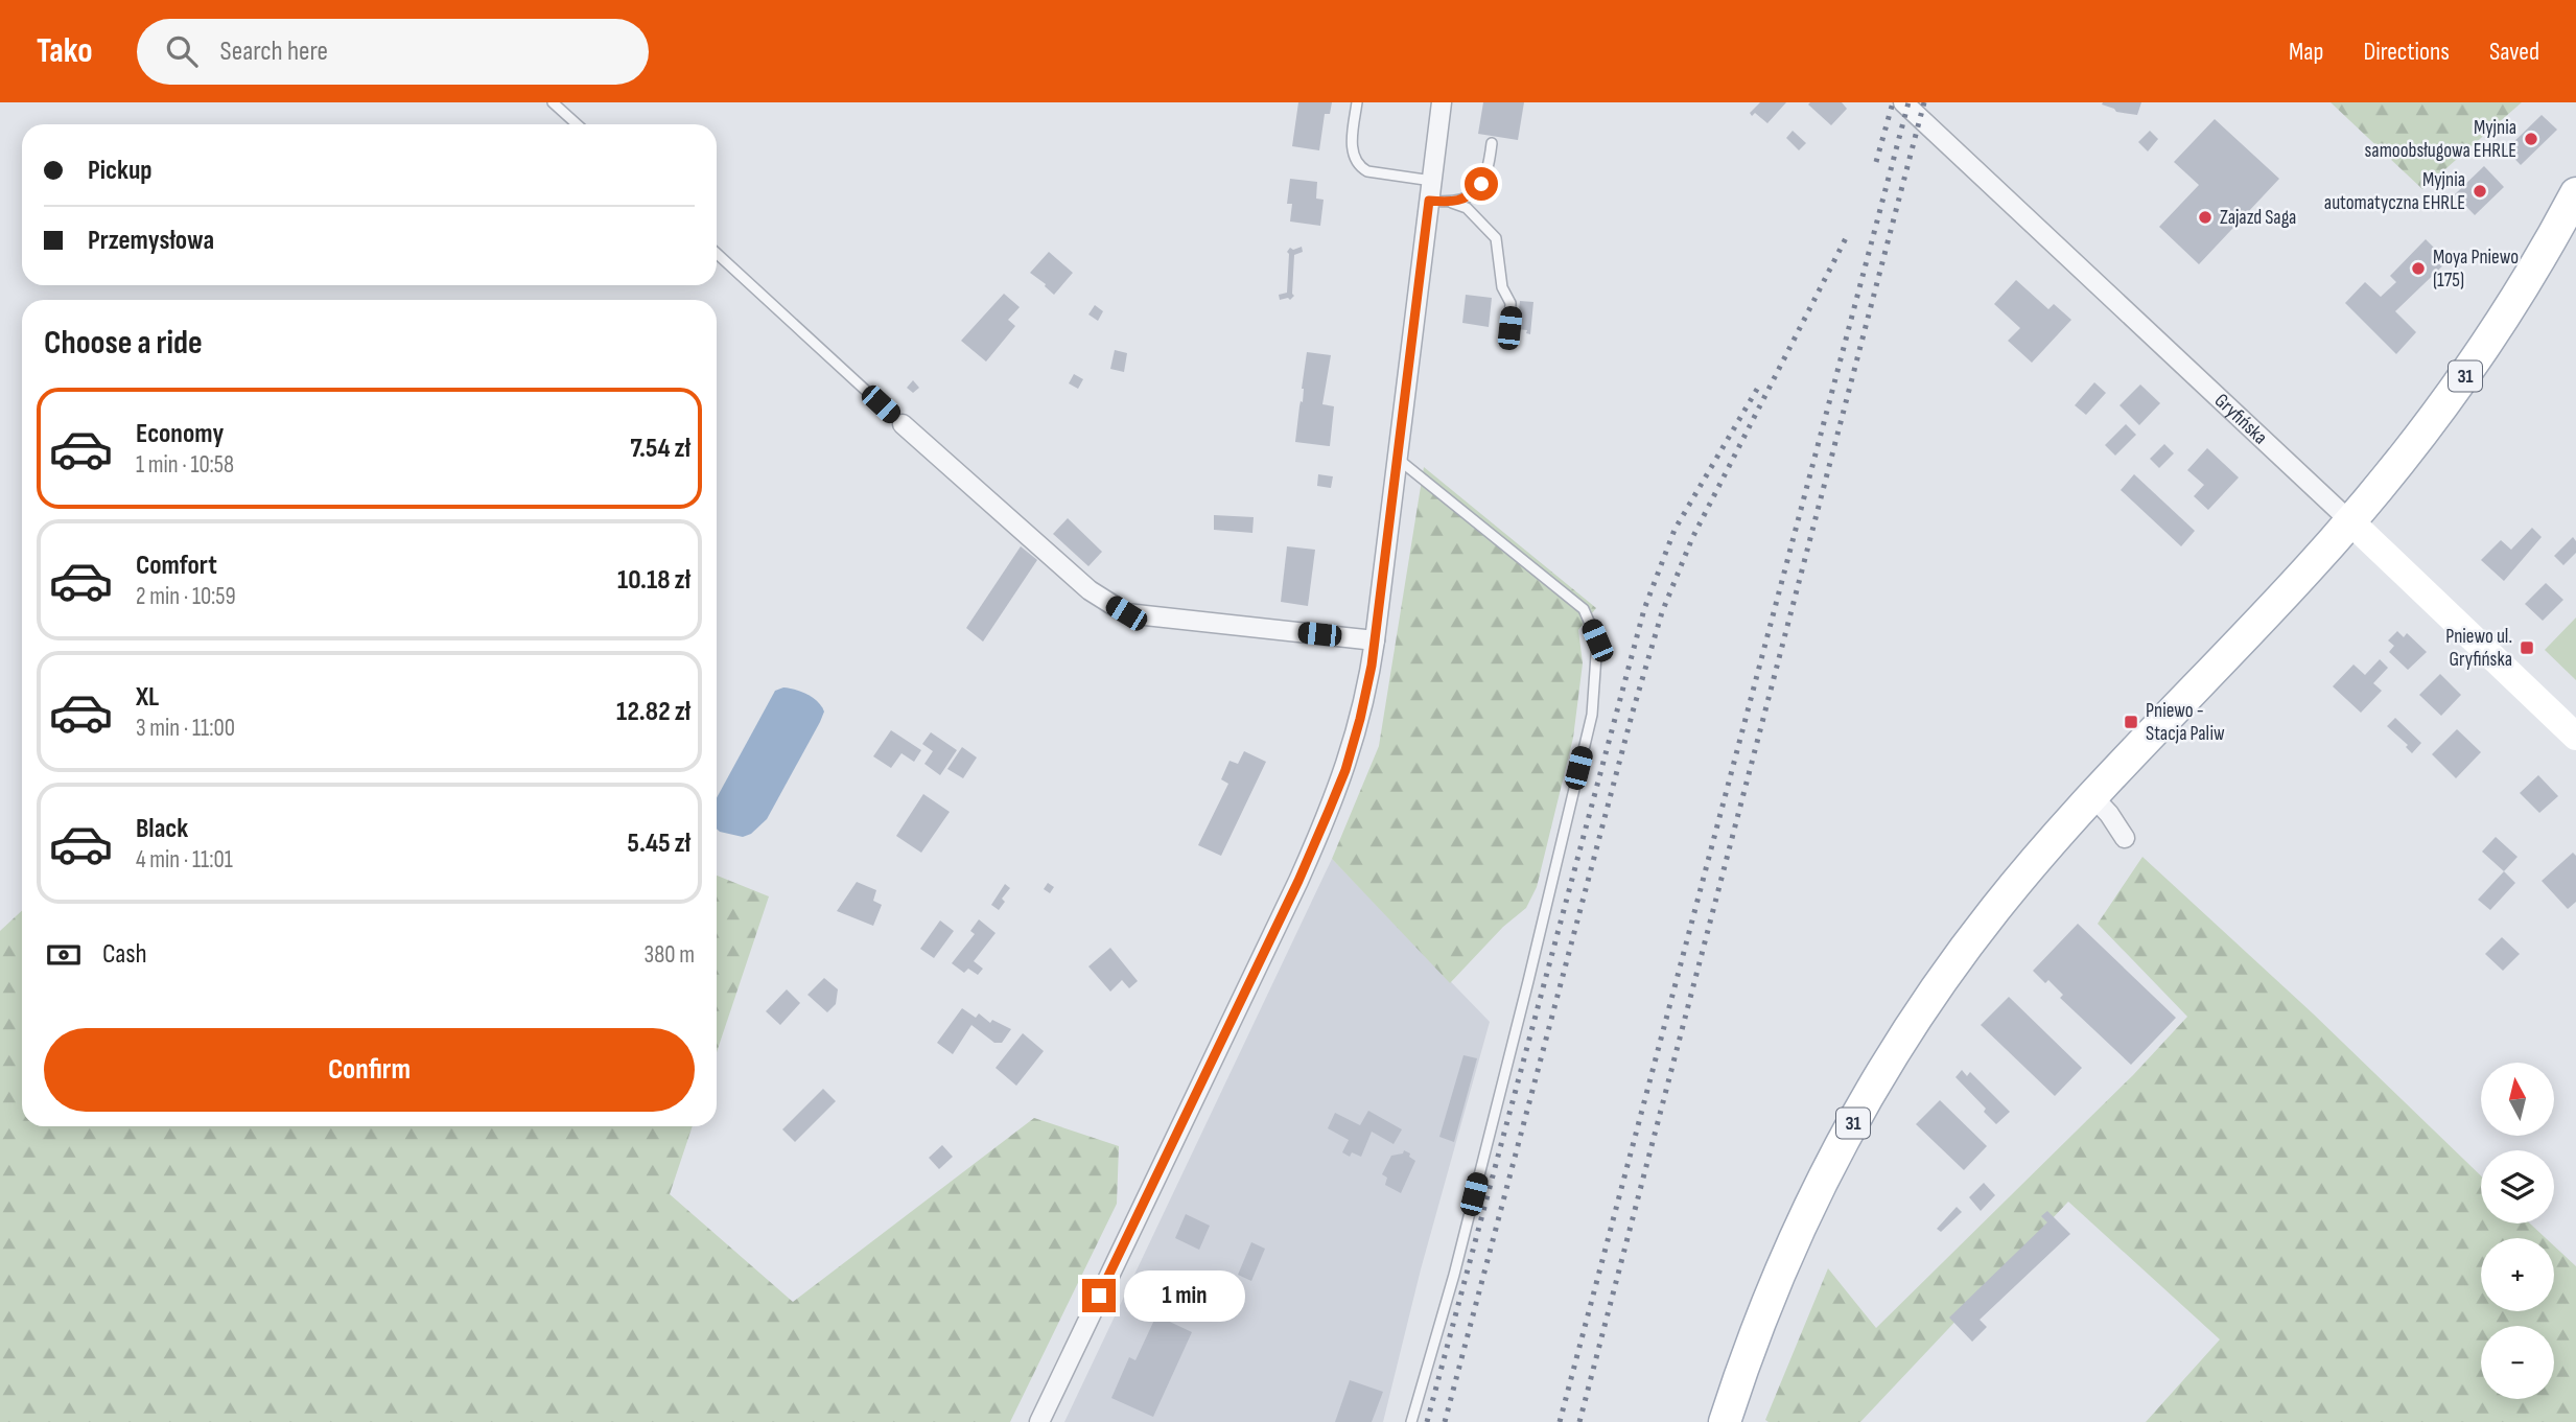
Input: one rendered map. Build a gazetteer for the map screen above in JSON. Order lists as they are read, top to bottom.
{
  "streets": {
    "main road": ["31", "Gryfińska"]
  },
  "crossings": [
    ["31", "Gryfińska"]
  ],
  "places": {
    "other": [
      "Myjnia samoobsługowa EHRLE",
      "Myjnia automatyczna EHRLE",
      "Zajazd Saga",
      "Moya Pniewo (175)"
    ],
    "transit": ["Pniewo ul. Gryfińska", "Pniewo - Stacja Paliw"]
  },
  "north": "top",
  "page": {
    "header": "Tako",
    "search": "Search here",
    "nav": ["Map", "Directions", "Saved"],
    "banner": ["Pickup", "Przemysłowa"],
    "heading": "Choose a ride",
    "list": [
      {
        "name": "Economy",
        "note": "1 min · 10:58",
        "value": "7.54 zł"
      },
      {
        "name": "Comfort",
        "note": "2 min · 10:59",
        "value": "10.18 zł"
      },
      {
        "name": "XL",
        "note": "3 min · 11:00",
        "value": "12.82 zł"
      },
      {
        "name": "Black",
        "note": "4 min · 11:01",
        "value": "5.45 zł"
      }
    ],
    "pay": ["Cash", "380 m"],
    "buttons": "Confirm",
    "map_buttons": ["+", "−"],
    "bubble": "1 min"
  }
}
